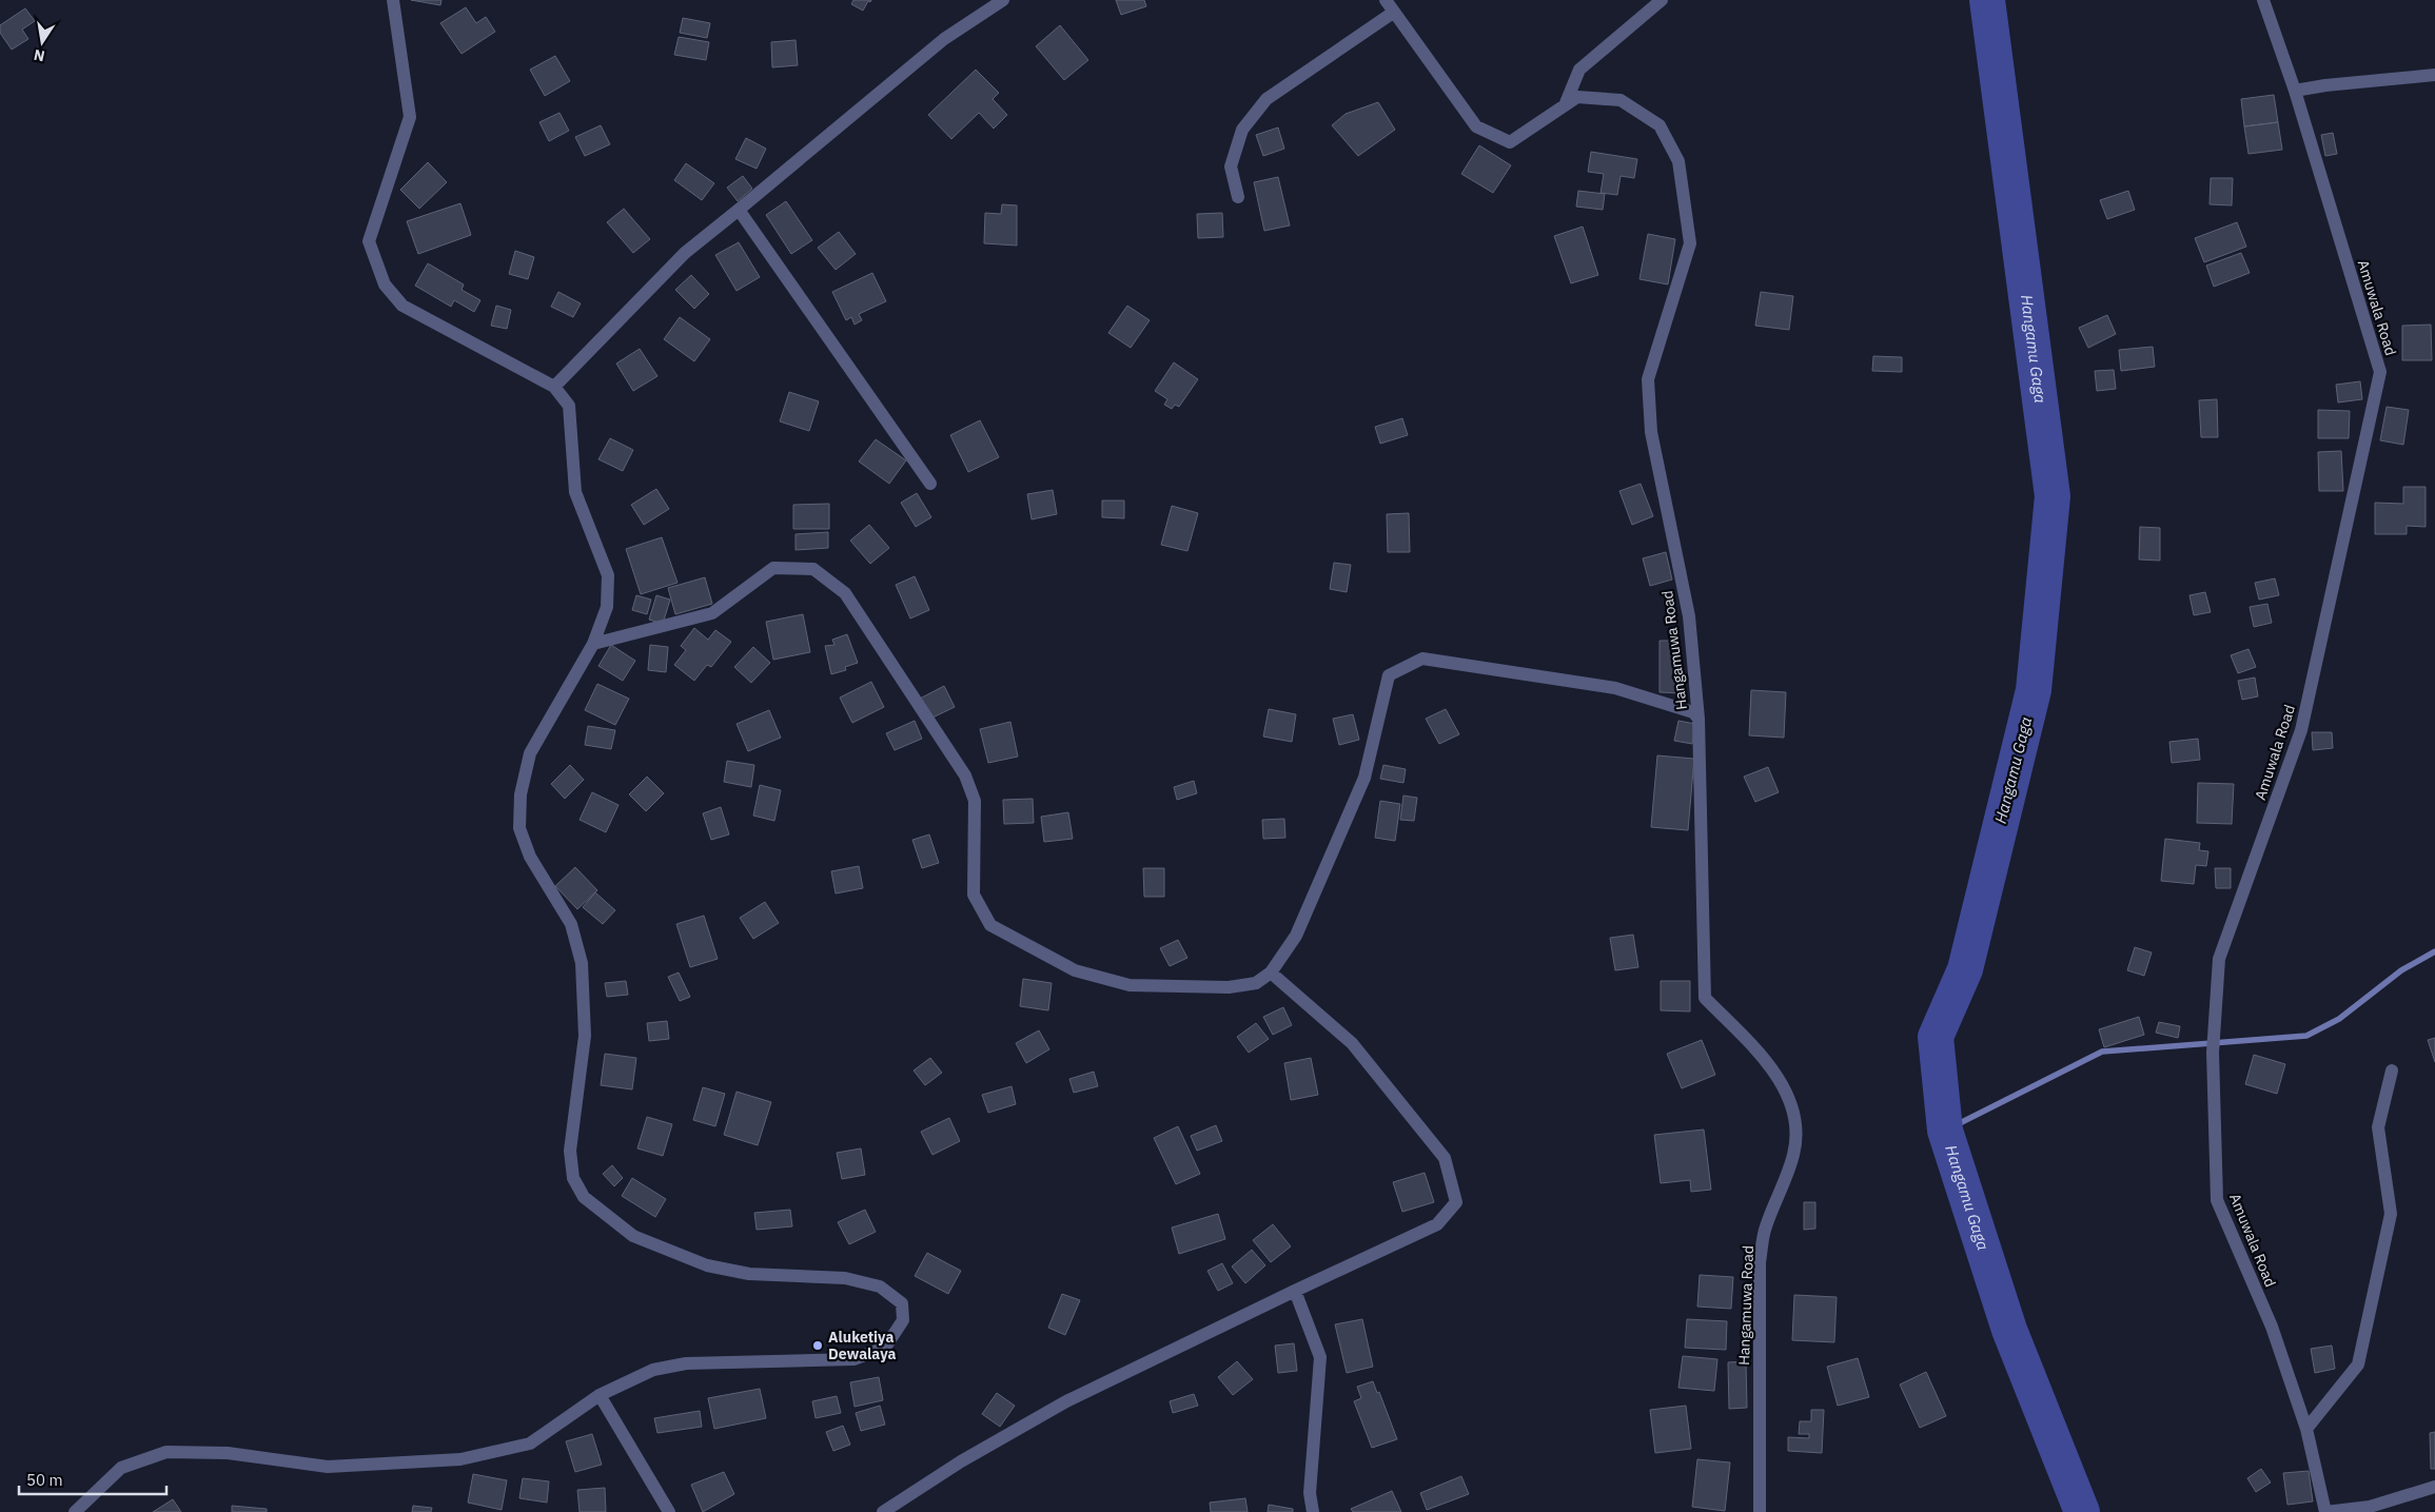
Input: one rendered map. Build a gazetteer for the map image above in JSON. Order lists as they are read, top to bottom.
{
  "streets": {
    "street": ["Amuwala Road", "Hangamuwa Road"]
  },
  "water": ["Hangamu Gaga"],
  "places": ["Aluketiya Dewalaya"],
  "scale_bar": "50 m",
  "north": "bottom"
}
